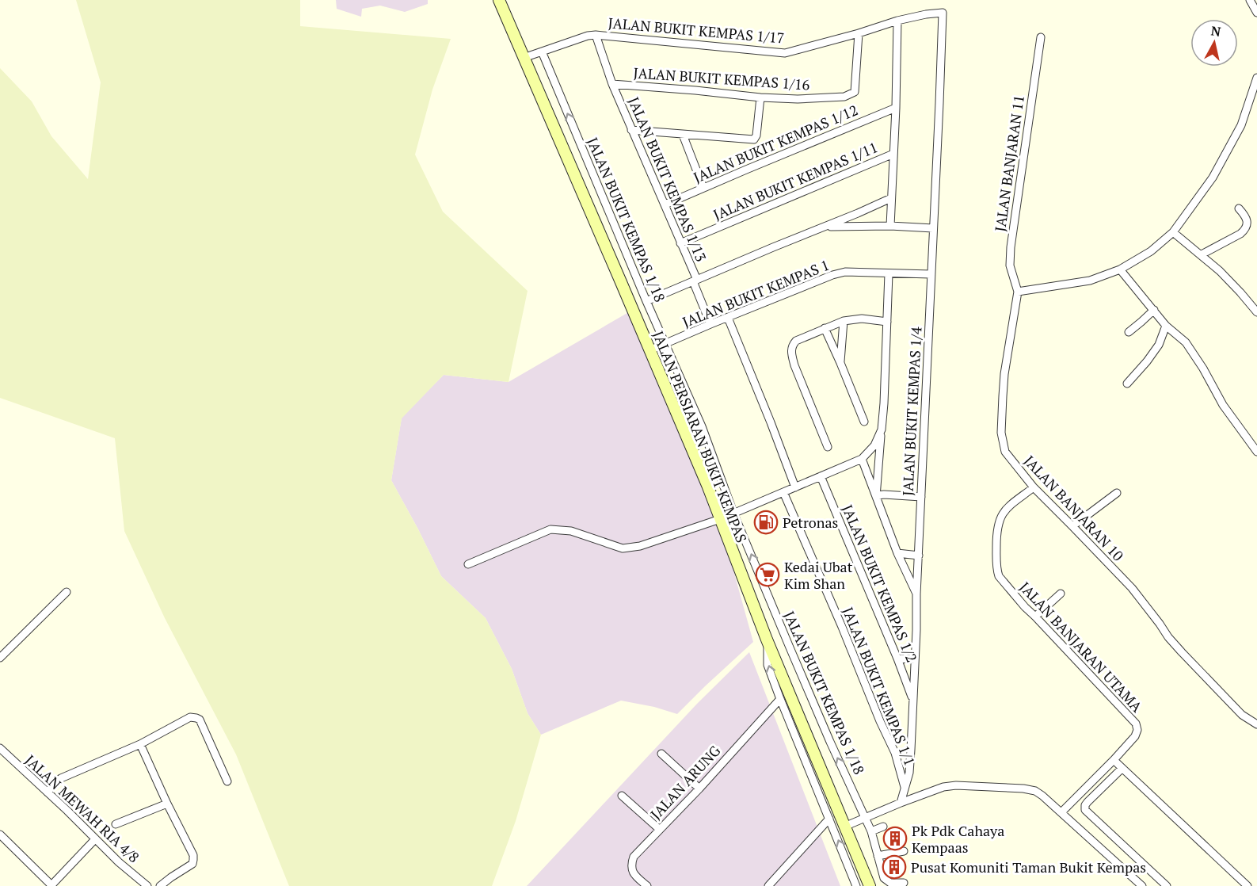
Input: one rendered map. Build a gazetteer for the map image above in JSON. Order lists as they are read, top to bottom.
{
  "streets": {
    "street": [
      "JALAN BUKIT KEMPAS 1/17",
      "JALAN BUKIT KEMPAS 1/16",
      "JALAN BUKIT KEMPAS 1/12",
      "JALAN BANJARAN 11",
      "JALAN BUKIT KEMPAS 1/13",
      "JALAN BUKIT KEMPAS 1/11",
      "JALAN BUKIT KEMPAS 1/18",
      "JALAN BUKIT KEMPAS 1",
      "JALAN BUKIT KEMPAS 1/4",
      "JALAN PERSIARAN BUKIT KEMPAS",
      "JALAN BANJARAN 10",
      "JALAN BUKIT KEMPAS 1/2",
      "JALAN BANJARAN UTAMA",
      "JALAN BUKIT KEMPAS 1/1",
      "JALAN ARUNG",
      "JALAN MEWAH RIA 4/8"
    ]
  },
  "crossings": [
    ["JALAN BUKIT KEMPAS 1/17", "JALAN BUKIT KEMPAS 1/16"],
    ["JALAN BUKIT KEMPAS 1/17", "JALAN BUKIT KEMPAS 1/13"],
    ["JALAN BUKIT KEMPAS 1/17", "JALAN BUKIT KEMPAS 1/18"],
    ["JALAN BUKIT KEMPAS 1/17", "JALAN BUKIT KEMPAS 1/4"],
    ["JALAN BUKIT KEMPAS 1/17", "JALAN PERSIARAN BUKIT KEMPAS"],
    ["JALAN BUKIT KEMPAS 1/16", "JALAN BUKIT KEMPAS 1/13"],
    ["JALAN BUKIT KEMPAS 1/12", "JALAN BUKIT KEMPAS 1/13"],
    ["JALAN BANJARAN 11", "JALAN BANJARAN 10"],
    ["JALAN BUKIT KEMPAS 1/13", "JALAN BUKIT KEMPAS 1/11"],
    ["JALAN BUKIT KEMPAS 1/13", "JALAN BUKIT KEMPAS 1"],
    ["JALAN BUKIT KEMPAS 1/18", "JALAN BUKIT KEMPAS 1"],
    ["JALAN BUKIT KEMPAS 1", "JALAN BUKIT KEMPAS 1/4"],
    ["JALAN BUKIT KEMPAS 1", "JALAN PERSIARAN BUKIT KEMPAS"],
    ["JALAN BUKIT KEMPAS 1/4", "JALAN BUKIT KEMPAS 1/2"],
    ["JALAN BUKIT KEMPAS 1/4", "JALAN BUKIT KEMPAS 1/1"],
    ["JALAN BANJARAN 10", "JALAN BANJARAN UTAMA"]
  ],
  "places": {
    "fuel station": ["Petronas"],
    "supermarket": ["Kedai Ubat Kim Shan"],
    "building": ["Pk Pdk Cahaya Kempaas", "Pusat Komuniti Taman Bukit Kempas"]
  },
  "north": "top"
}
